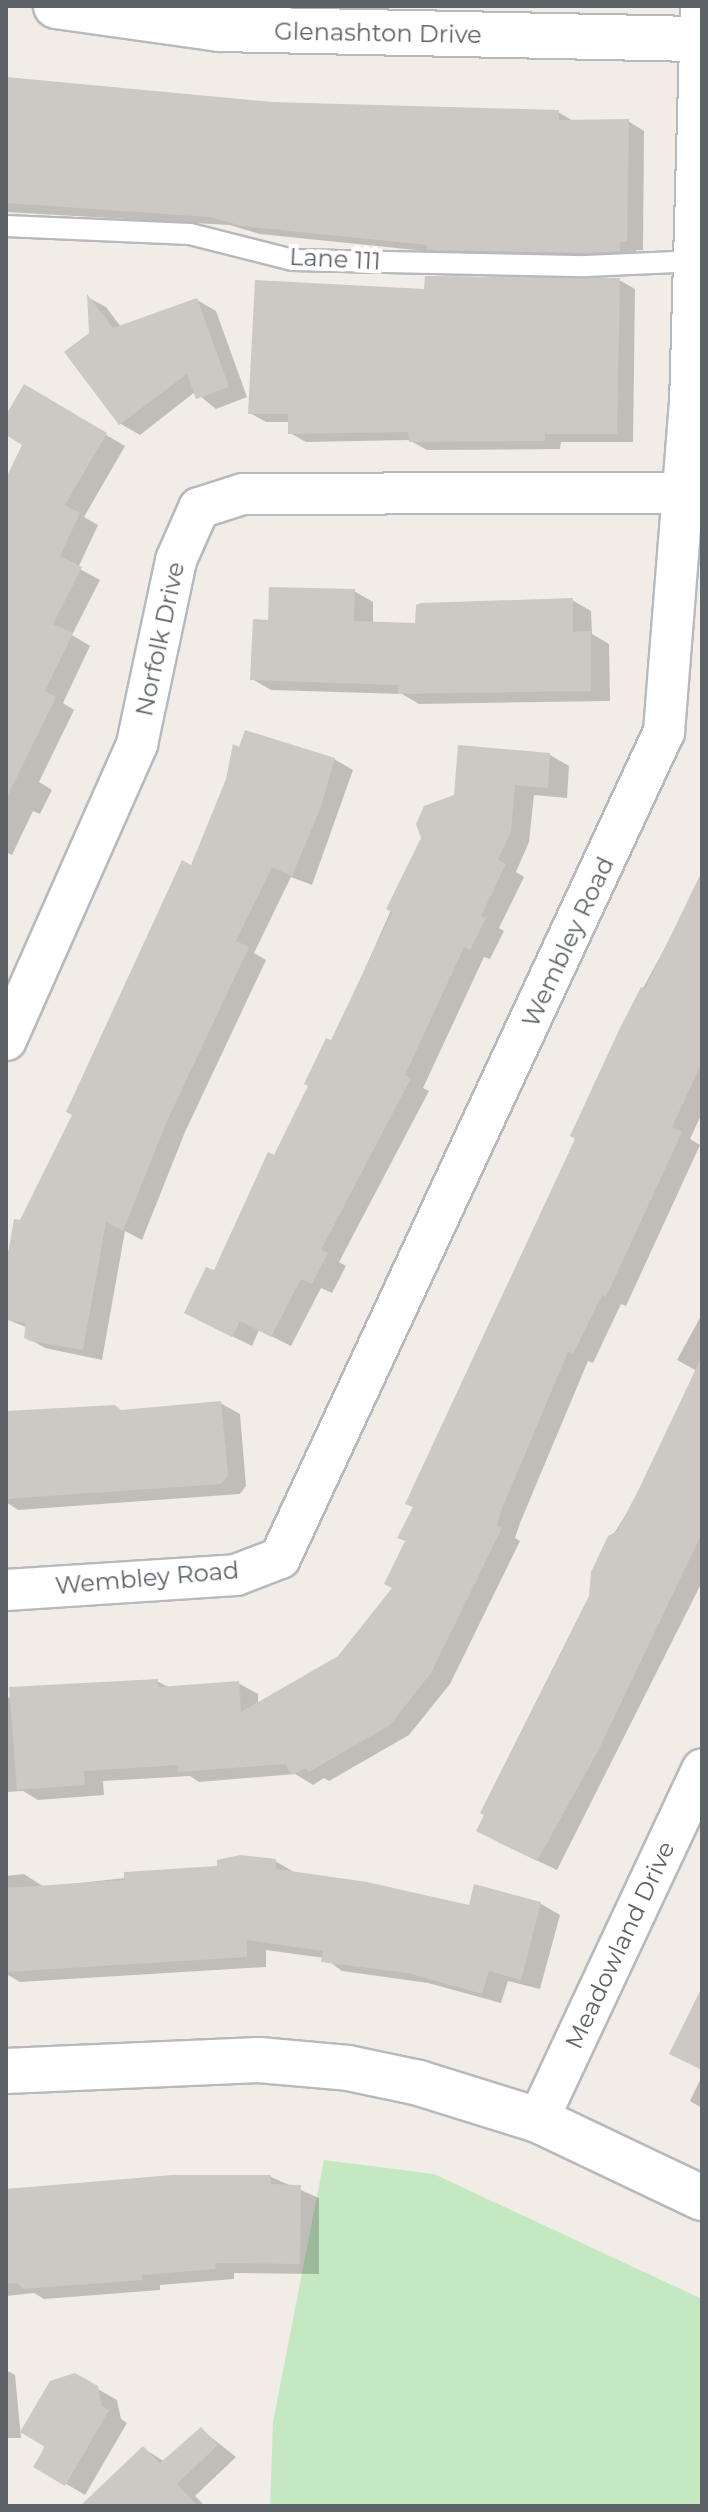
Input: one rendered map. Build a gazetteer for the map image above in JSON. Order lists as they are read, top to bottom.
{
  "streets": {
    "street": [
      "Glenashton Drive",
      "Norfolk Drive",
      "Wembley Road",
      "Meadowland Drive"
    ],
    "lane": ["Lane 111"]
  },
  "crossings": [
    ["Glenashton Drive", "Wembley Road"],
    ["Lane 111", "Wembley Road"],
    ["Norfolk Drive", "Wembley Road"]
  ]
}
